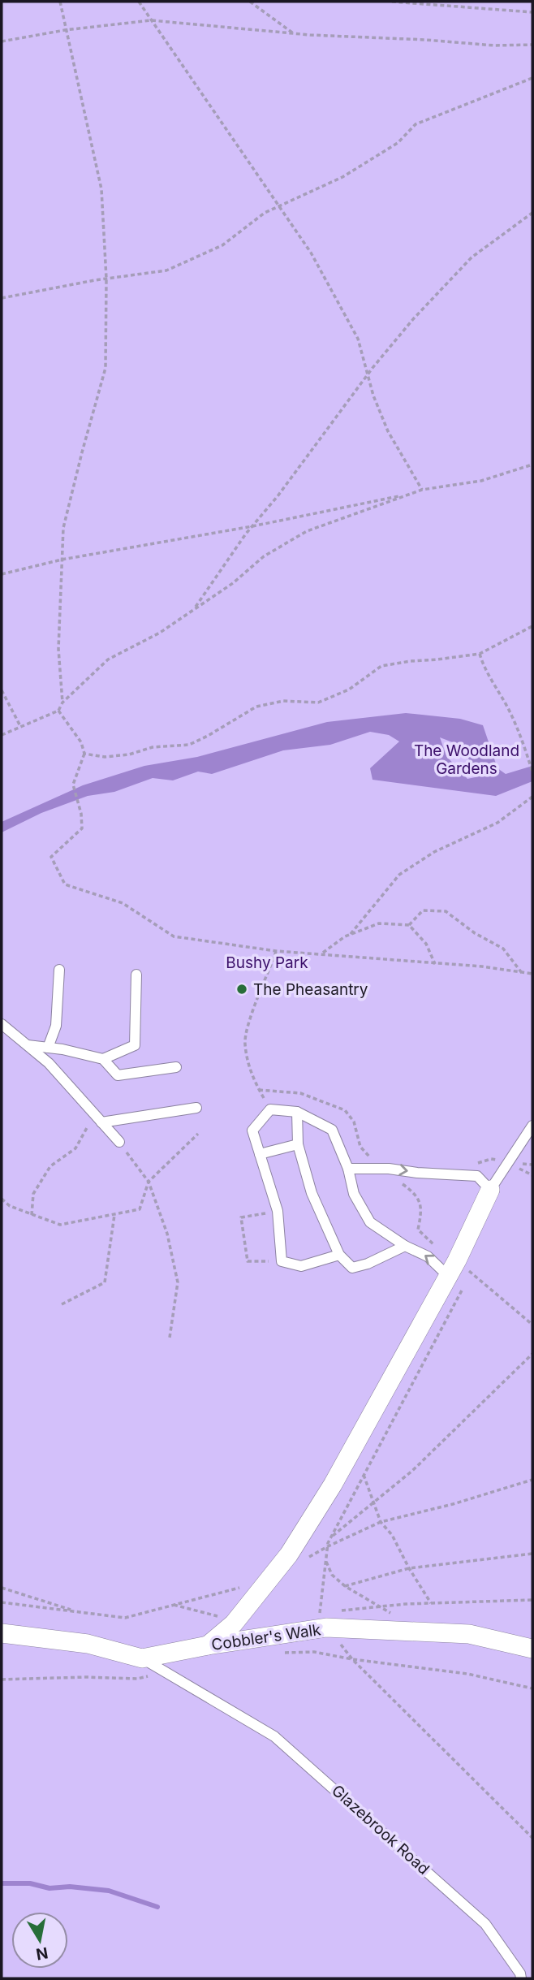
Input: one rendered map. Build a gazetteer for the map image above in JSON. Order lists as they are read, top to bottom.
{
  "streets": {
    "street": ["Cobbler's Walk"],
    "lane": ["Glazebrook Road"]
  },
  "crossings": [
    ["Cobbler's Walk", "Glazebrook Road"]
  ],
  "parks": ["The Woodland Gardens", "Bushy Park"],
  "places": ["The Pheasantry"],
  "north": "bottom"
}
